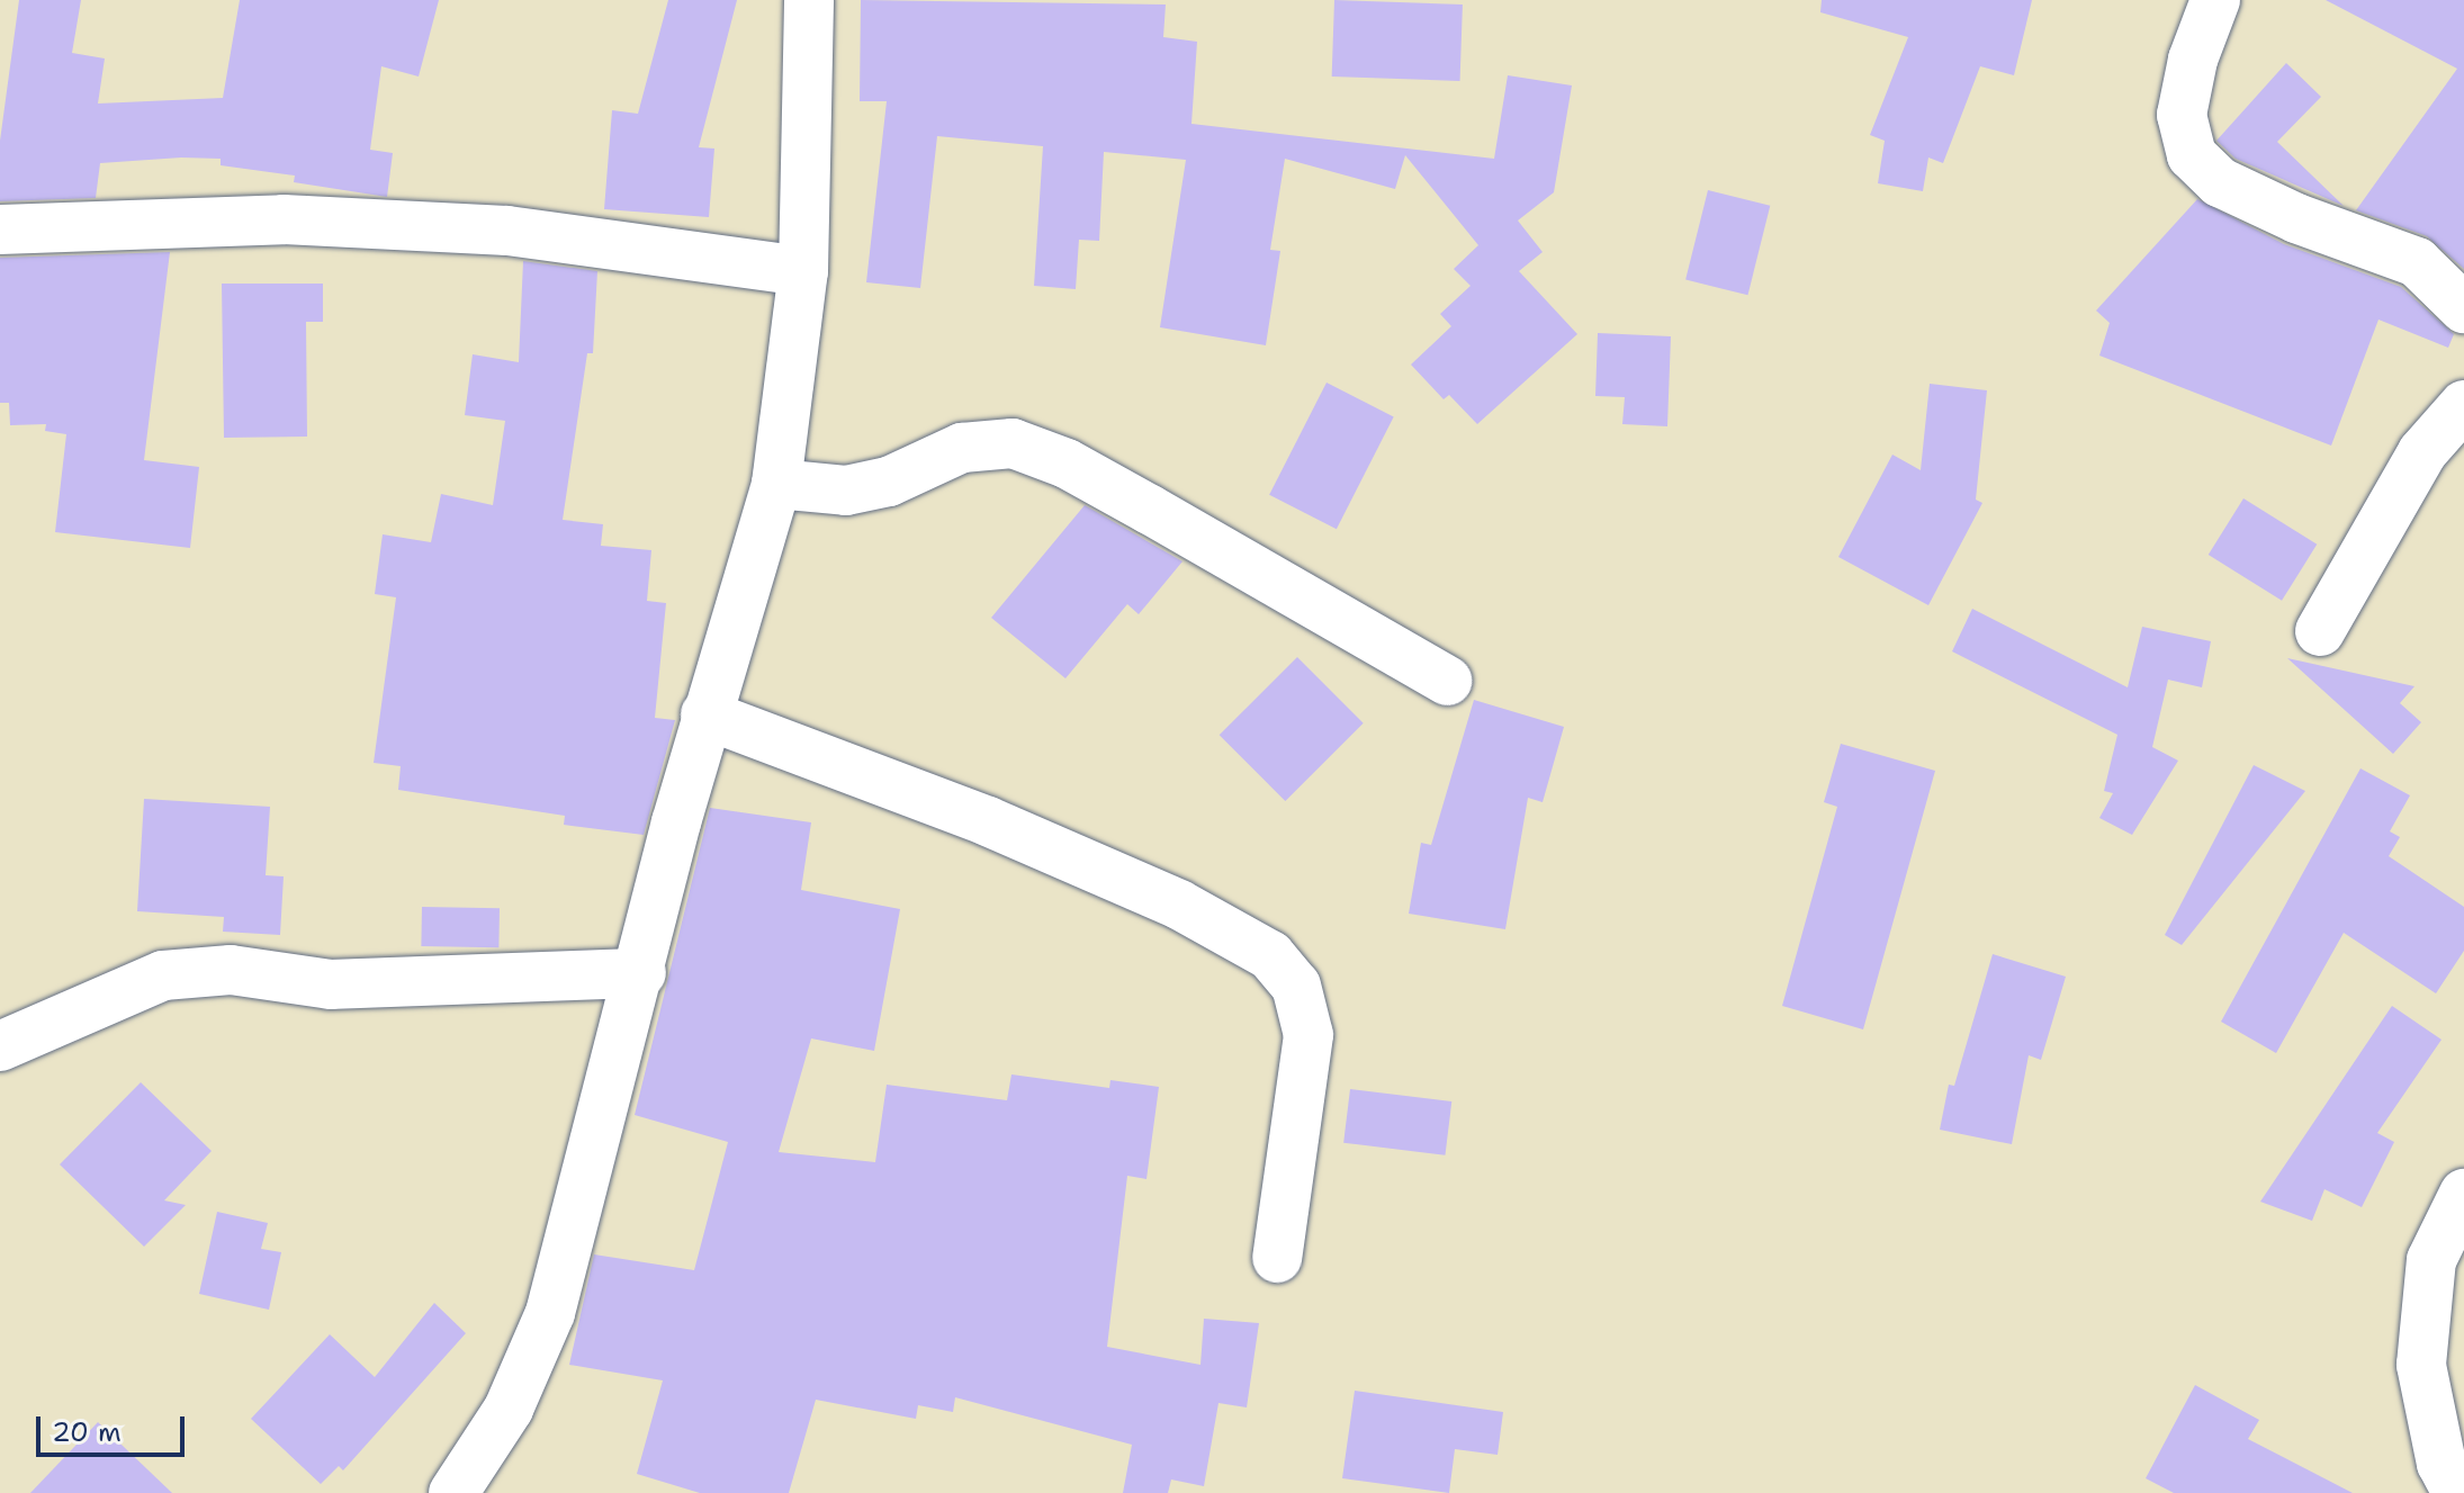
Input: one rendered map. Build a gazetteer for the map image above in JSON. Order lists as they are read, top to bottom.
{
  "scale_bar": "20 m"
}
